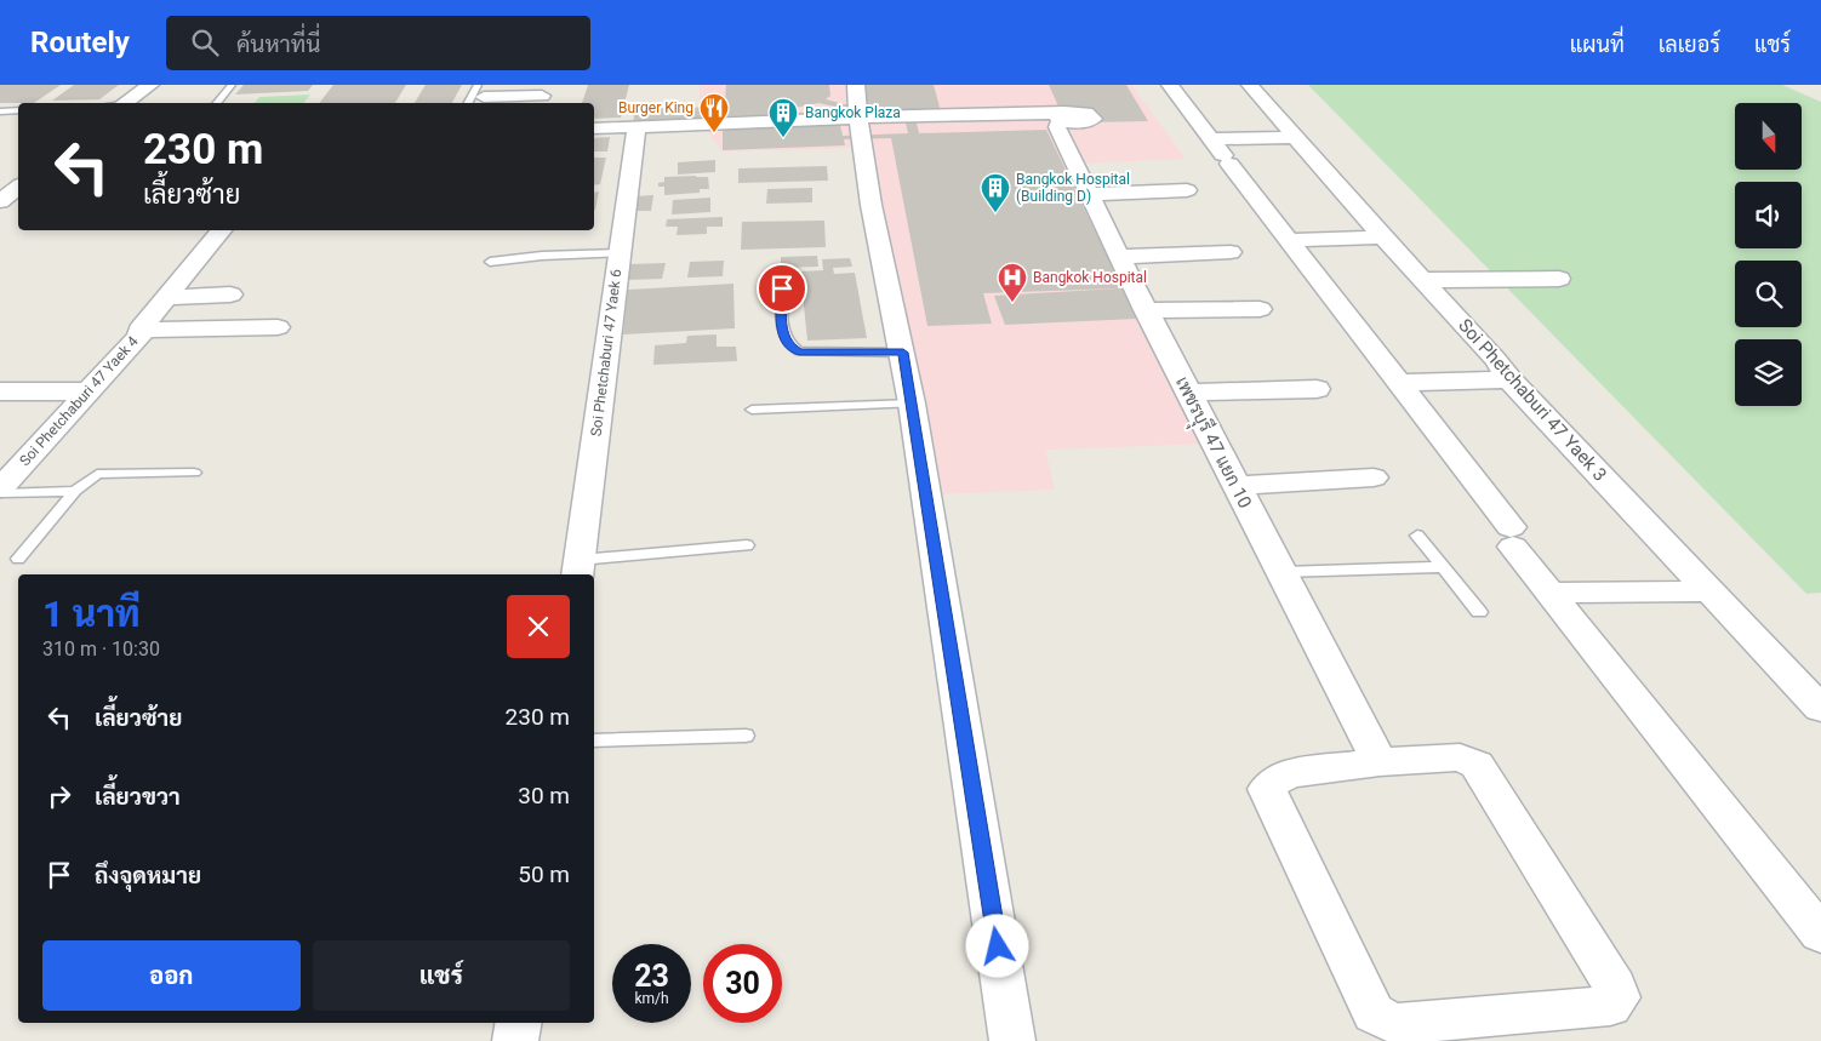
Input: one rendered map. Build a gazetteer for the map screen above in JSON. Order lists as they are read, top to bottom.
{
  "streets": {
    "street": [
      "Soi Phetchaburi 47 Yaek 6",
      "Soi Phetchaburi 47 Yaek 3",
      "Soi Phetchaburi 47 Yaek 4",
      "เพชรบุุรี 47 แยก 10"
    ]
  },
  "places": {
    "restaurant": ["Burger King"],
    "building": ["Bangkok Plaza", "Bangkok Hospital (Building D)"],
    "hospital": ["Bangkok Hospital"]
  },
  "north": "bottom",
  "page": {
    "header": "Routely",
    "search": "ค้นหาที่นี่",
    "nav": ["แผนที่", "เลเยอร์", "แชร์"],
    "turn": ["230 m", "เลี้ยวซ้าย"],
    "heading": ["1 นาที", "310 m · 10:30"],
    "list": [
      {
        "name": "เลี้ยวซ้าย",
        "value": "230 m"
      },
      {
        "name": "เลี้ยวขวา",
        "value": "30 m"
      },
      {
        "name": "ถึงจุดหมาย",
        "value": "50 m"
      }
    ],
    "buttons": ["ออก", "แชร์"],
    "speed": "23 km/h",
    "limit": "30"
  }
}
